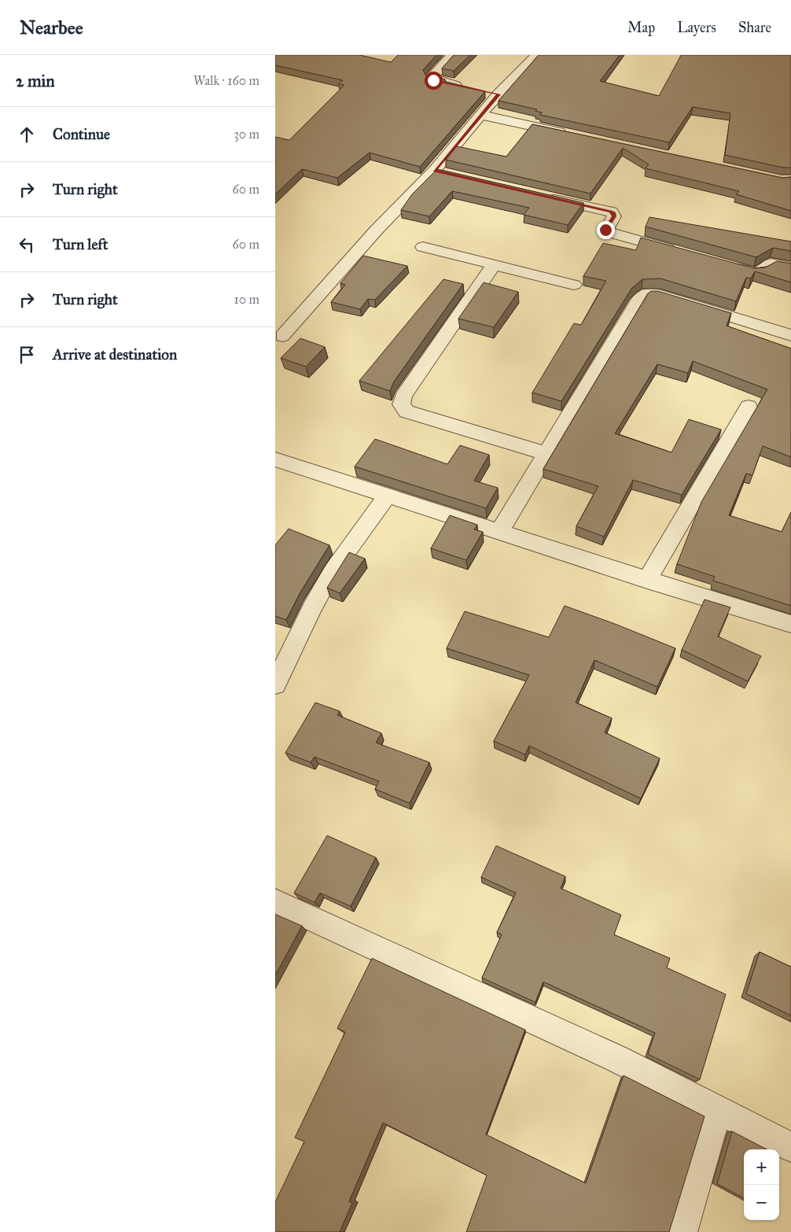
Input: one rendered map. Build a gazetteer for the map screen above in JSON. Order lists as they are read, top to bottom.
{
  "page": {
    "header": "Nearbee",
    "nav": ["Map", "Layers", "Share"],
    "heading": ["2 min", "Walk · 160 m"],
    "list": [
      ["Continue", "30 m"],
      ["Turn right", "60 m"],
      ["Turn left", "60 m"],
      ["Turn right", "10 m"],
      "Arrive at destination"
    ],
    "map_buttons": ["+", "−"]
  }
}
